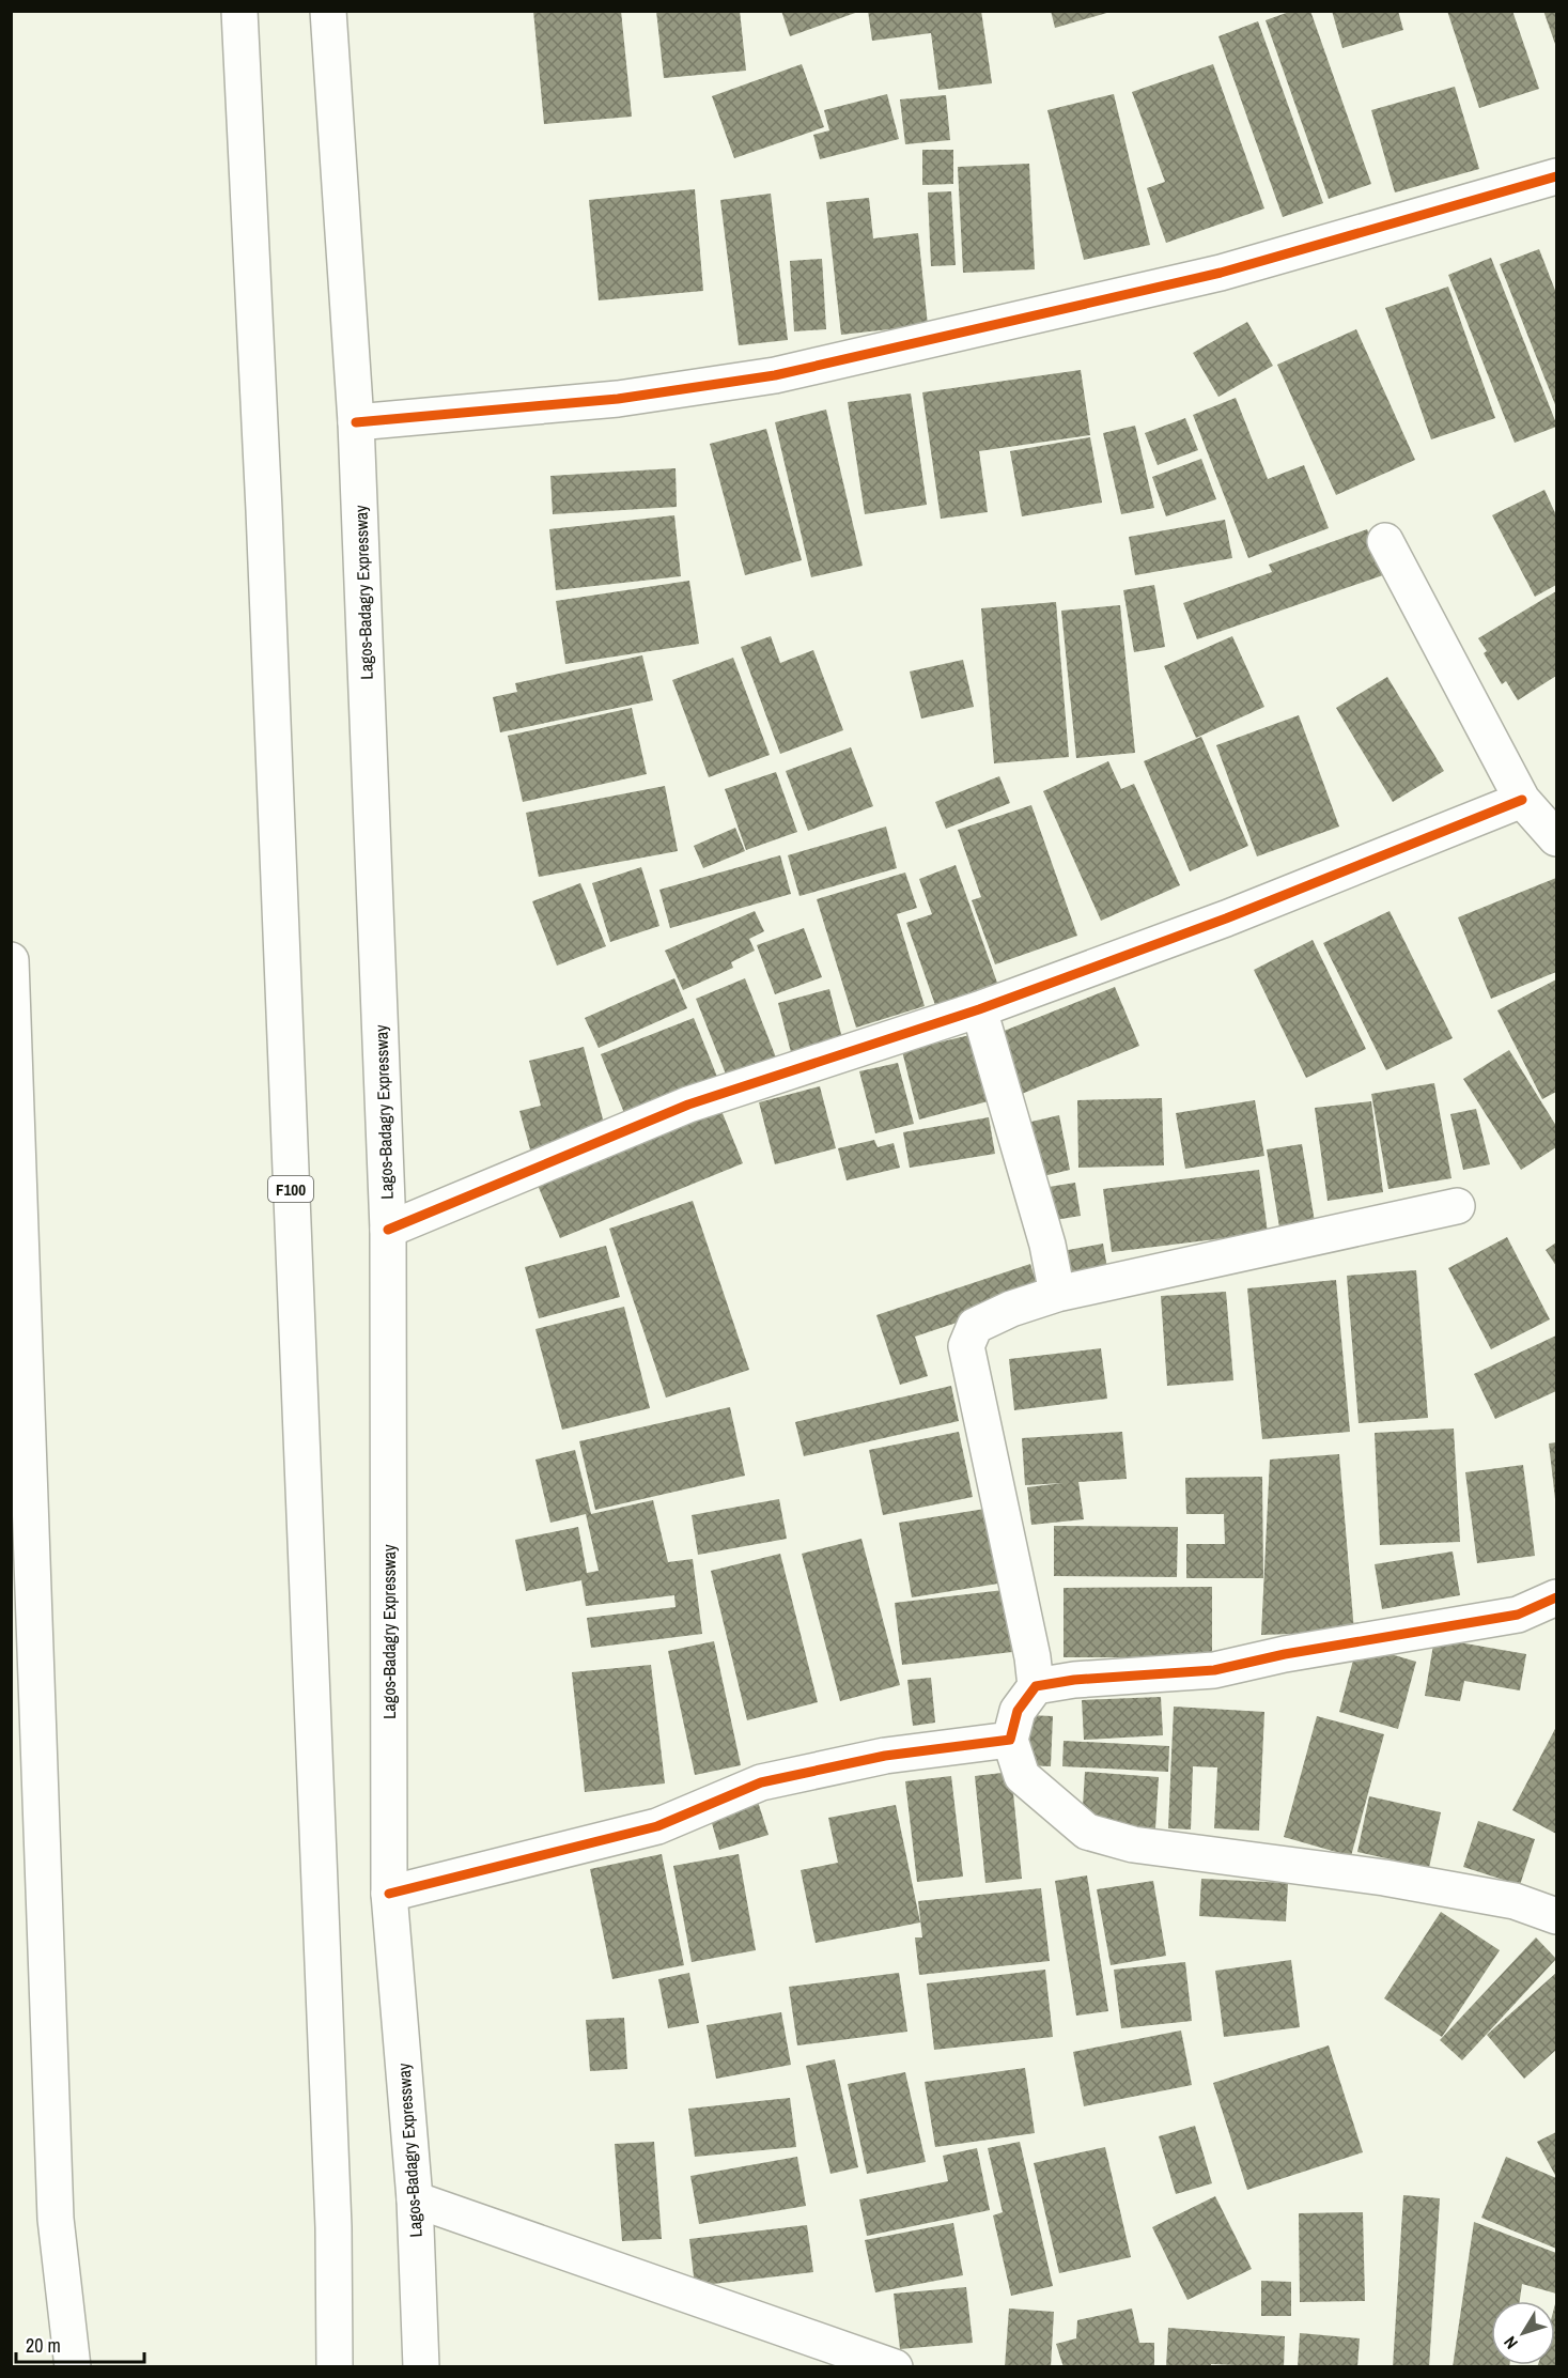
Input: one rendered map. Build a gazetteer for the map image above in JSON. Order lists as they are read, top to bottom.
{
  "streets": {
    "main road": ["Lagos-Badagry Expressway", "F100"]
  },
  "scale_bar": "20 m",
  "north": "bottom left"
}
